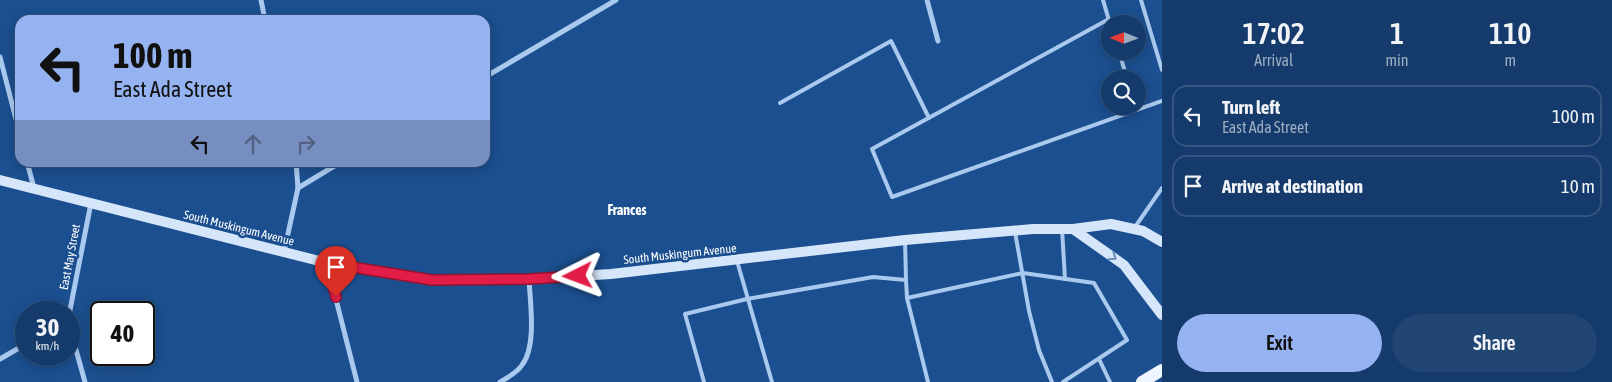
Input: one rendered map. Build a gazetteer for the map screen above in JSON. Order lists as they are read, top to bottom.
{
  "streets": {
    "street": ["South Muskingum Avenue", "East May Street"]
  },
  "crossings": [
    ["South Muskingum Avenue", "East May Street"]
  ],
  "districts": ["Frances"],
  "north": "left",
  "page": {
    "eta": [
      "17:02",
      "Arrival",
      "1",
      "min",
      "110",
      "m"
    ],
    "turn": ["100 m", "East Ada Street"],
    "list": [
      {
        "name": "Turn left",
        "note": "East Ada Street",
        "value": "100 m"
      },
      {
        "name": "Arrive at destination",
        "value": "10 m"
      }
    ],
    "speed": "30 km/h",
    "limit": "40",
    "buttons": ["Exit", "Share"]
  }
}
